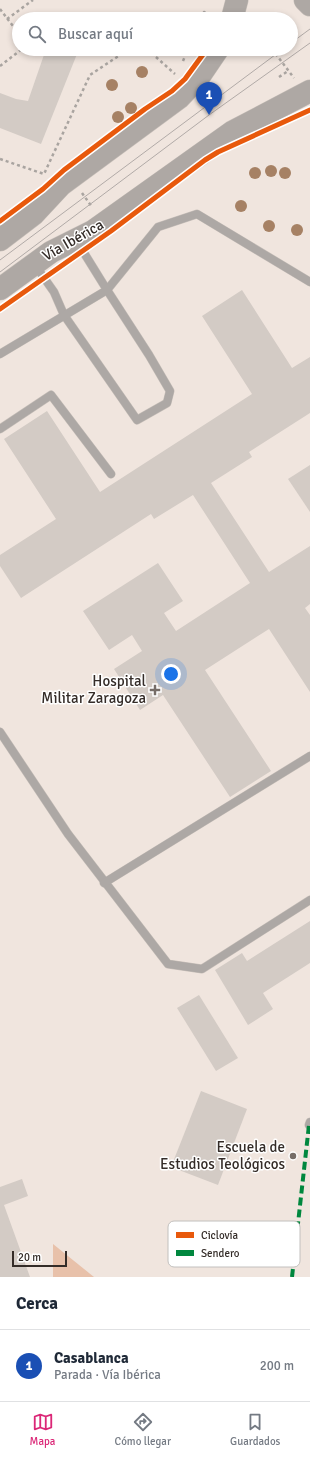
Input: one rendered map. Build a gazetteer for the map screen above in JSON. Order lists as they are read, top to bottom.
{
  "streets": {
    "highway": ["Vía Ibérica"]
  },
  "places": {
    "health": ["Hospital Militar Zaragoza"],
    "other": ["Escuela de Estudios Teológicos"]
  },
  "legend": ["Ciclovía", "Sendero"],
  "scale_bar": "20 m",
  "page": {
    "search": "Buscar aquí",
    "pins": "1",
    "scale": "20 m",
    "heading": "Cerca",
    "list": [
      {
        "mark": "1",
        "name": "Casablanca",
        "note": "Parada · Vía Ibérica",
        "value": "200 m"
      }
    ],
    "nav": ["Mapa", "Cómo llegar", "Guardados"]
  }
}
